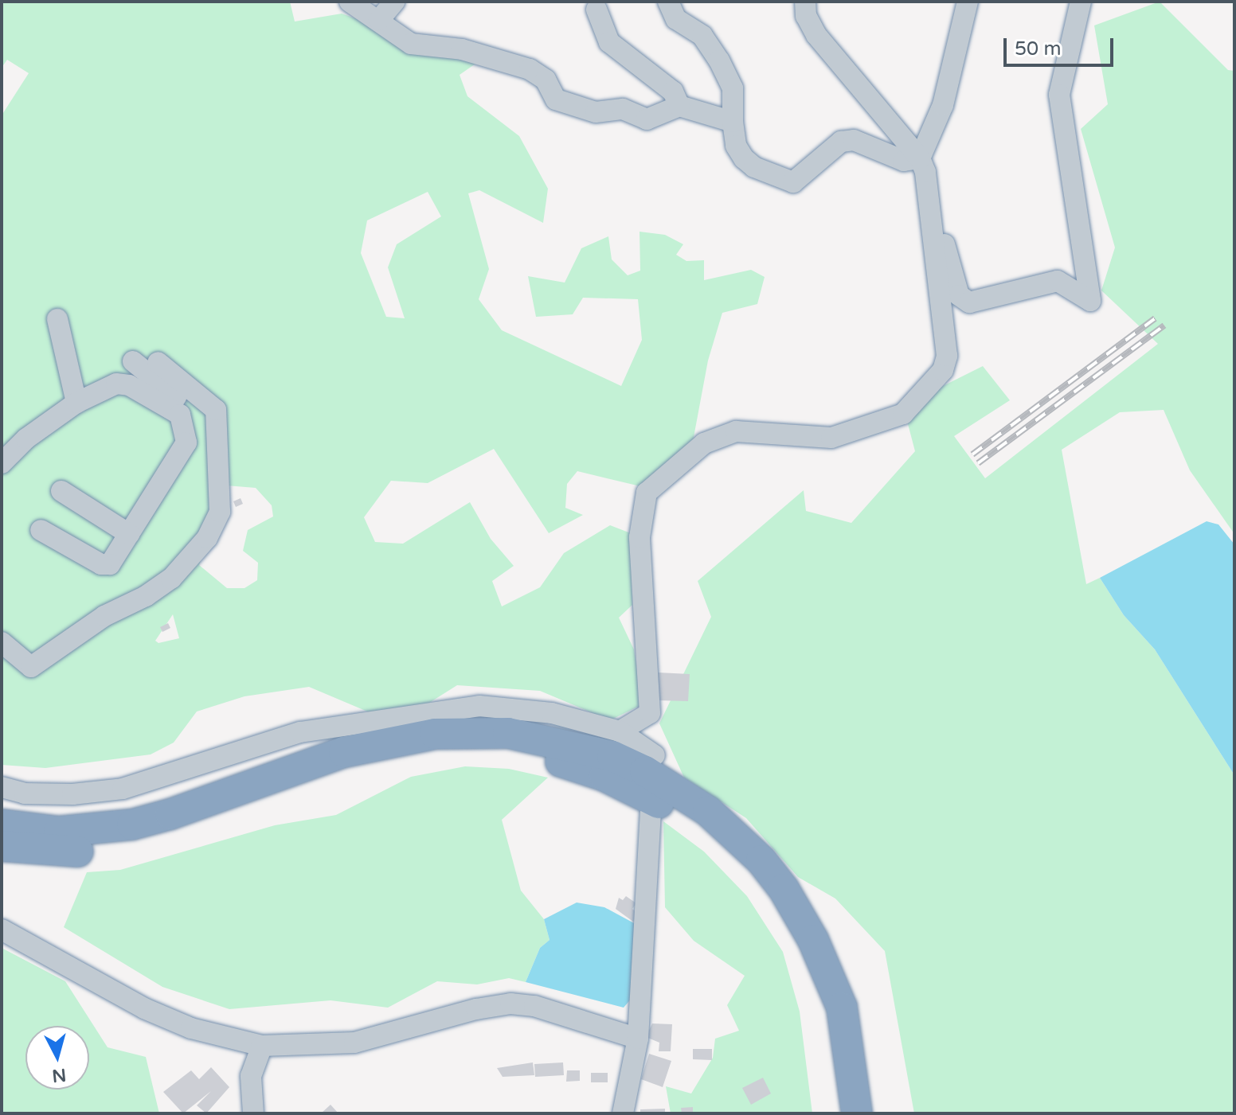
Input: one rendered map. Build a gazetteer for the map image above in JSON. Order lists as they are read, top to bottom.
{
  "scale_bar": "50 m",
  "north": "bottom"
}
